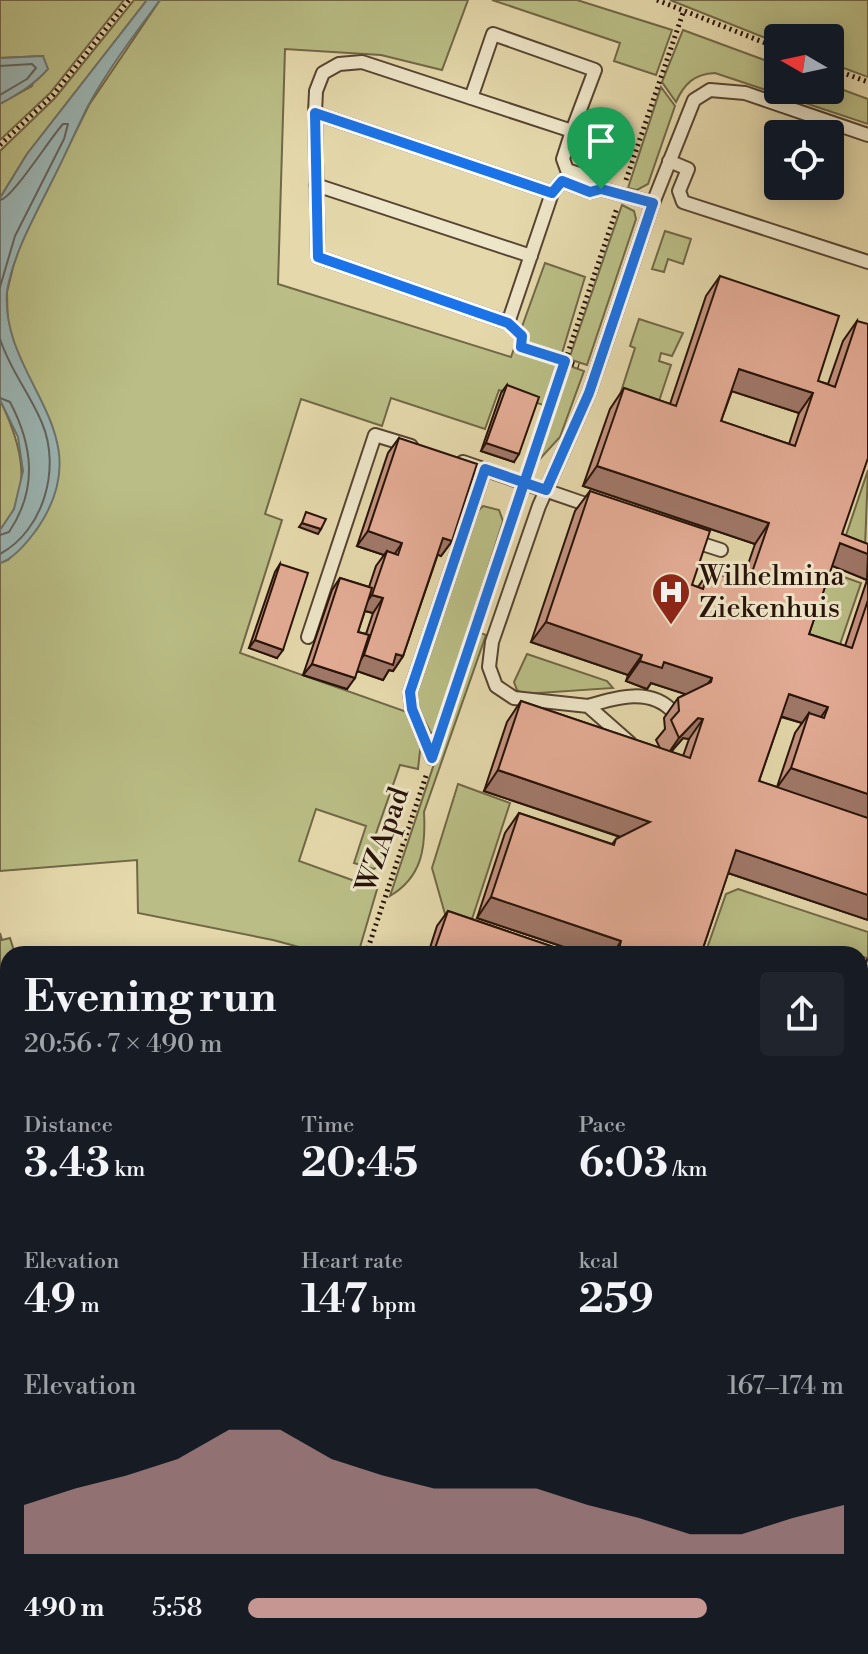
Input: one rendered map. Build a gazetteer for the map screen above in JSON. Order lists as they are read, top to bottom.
{
  "streets": {
    "path": ["WZApad"]
  },
  "places": {
    "hospital": ["Wilhelmina Ziekenhuis"]
  },
  "north": "left",
  "page": {
    "heading": ["Evening run", "20:56 · 7 × 490 m"],
    "stats": [
      ["Distance", "3.43 km"],
      ["Time", "20:45"],
      ["Pace", "6:03 /km"],
      ["Elevation", "49 m"],
      ["Heart rate", "147 bpm"],
      ["kcal", "259"]
    ],
    "chart": ["Elevation", "167–174 m"],
    "list": [
      {
        "name": "490 m",
        "note": "5:58"
      }
    ]
  }
}
